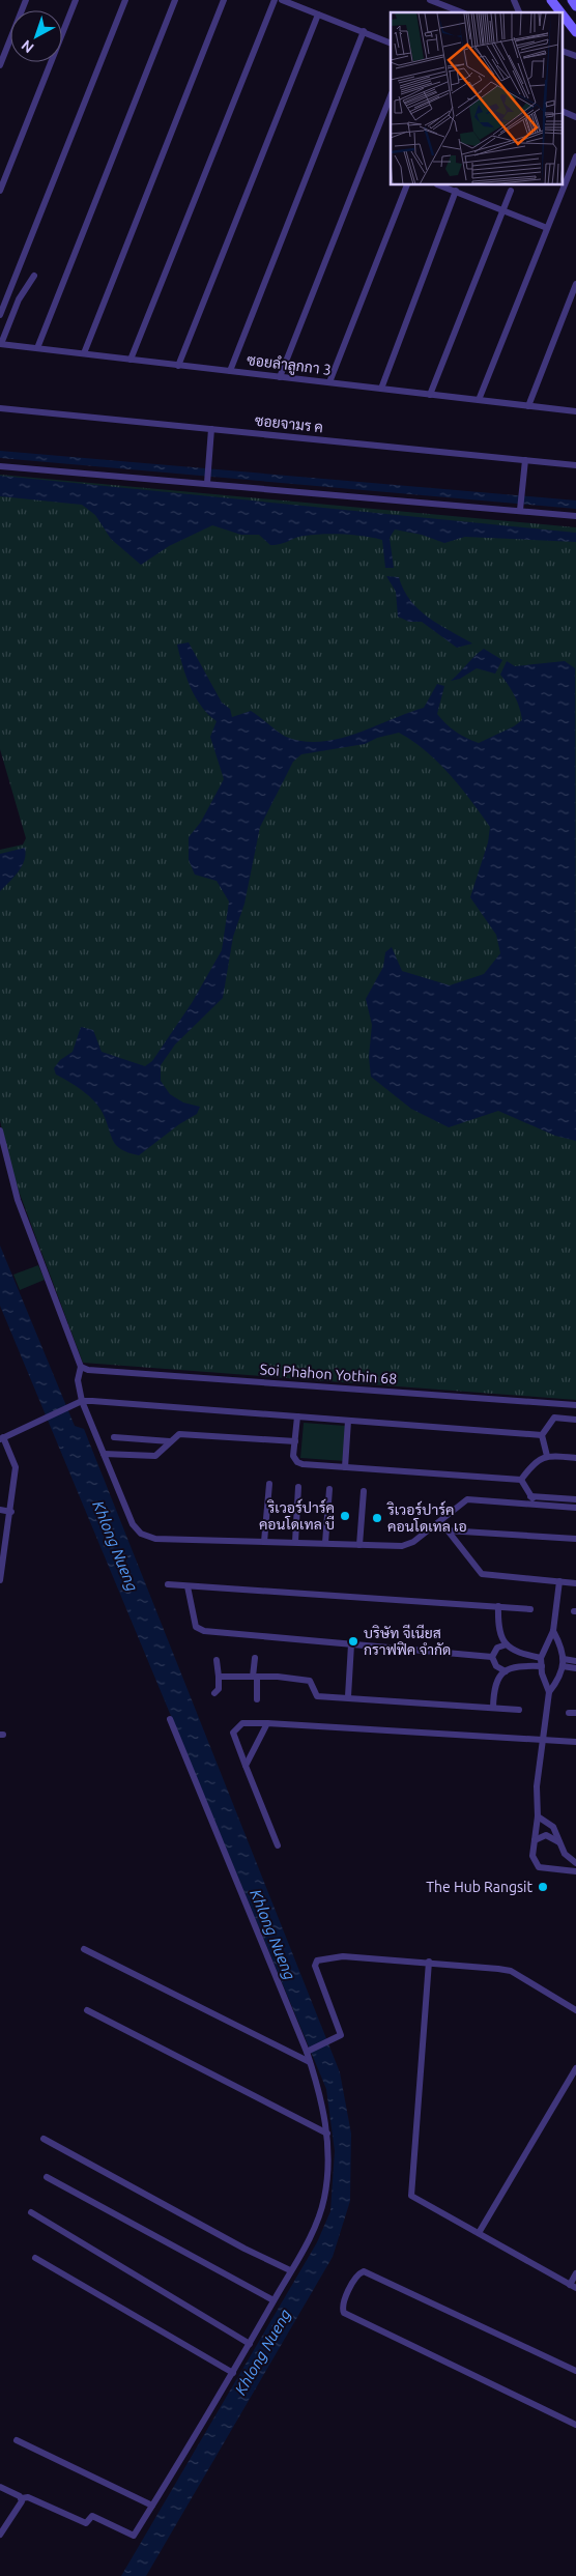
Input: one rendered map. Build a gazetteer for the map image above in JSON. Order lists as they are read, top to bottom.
{
  "streets": {
    "street": ["ซอยลำลูกกา 3", "ซอยจามร ค", "Soi Phahon Yothin 68"]
  },
  "water": ["Khlong Nueng"],
  "places": [
    "ริเวอร์ปาร์ค คอนโดเทล บี",
    "ริเวอร์ปาร์ค คอนโดเทล เอ",
    "บริษัท จีเนียส กราฟฟิค จำกัด",
    "The Hub Rangsit"
  ],
  "north": "bottom left"
}
